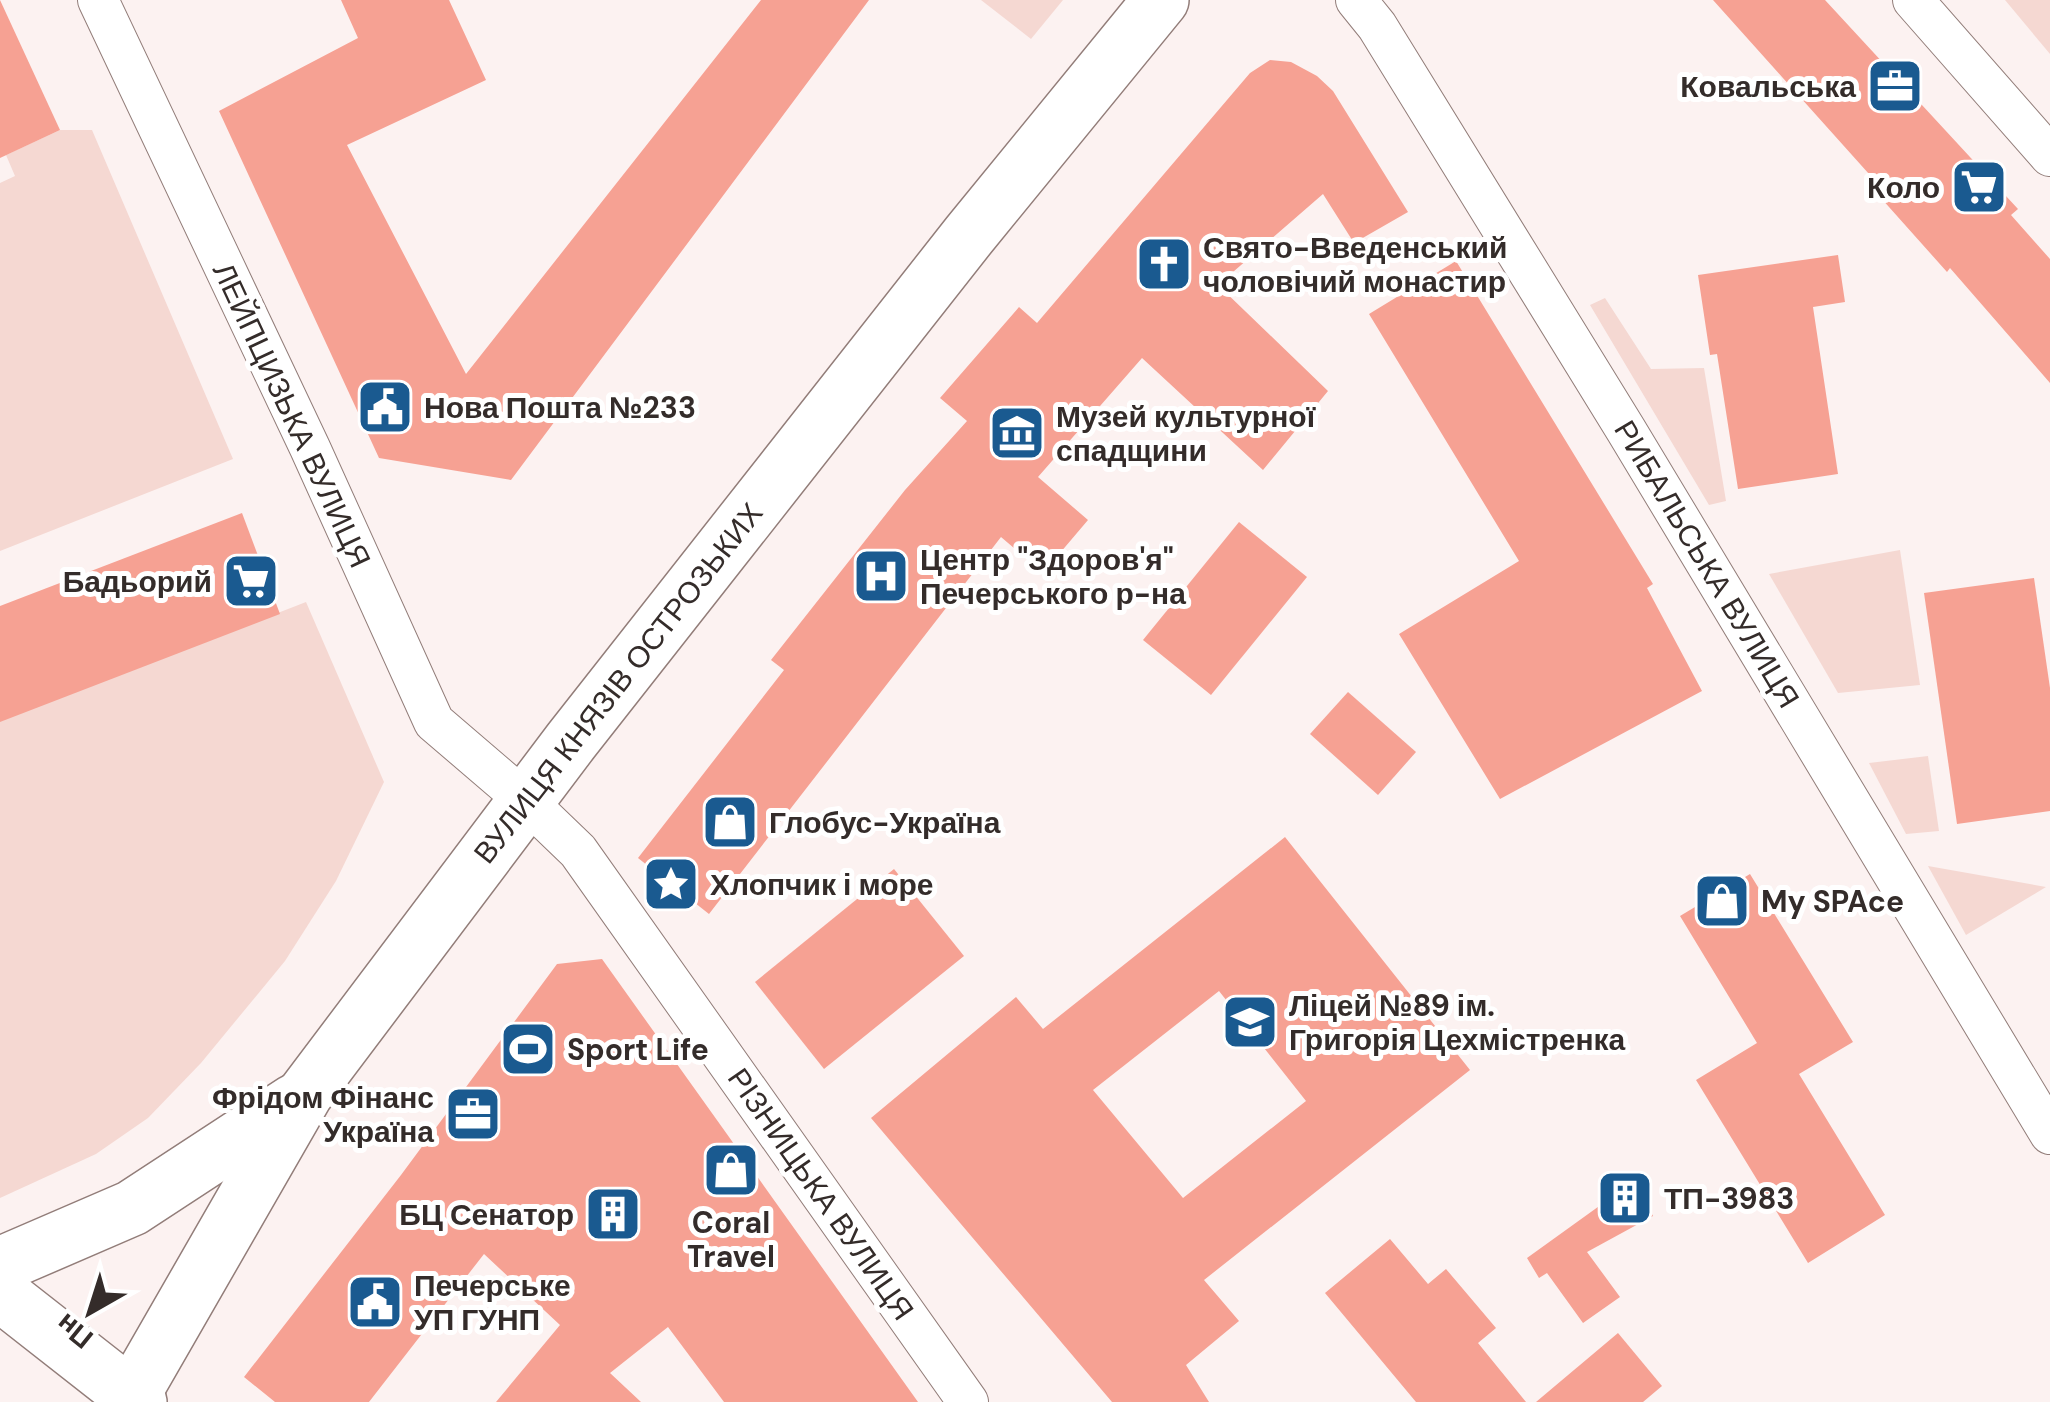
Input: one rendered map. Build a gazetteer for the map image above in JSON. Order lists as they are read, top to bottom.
{
  "streets": {
    "main road": ["ВУЛИЦЯ КНЯЗІВ ОСТРОЗЬКИХ"],
    "street": ["ЛЕЙПЦИЗЬКА ВУЛИЦЯ", "РИБАЛЬСЬКА ВУЛИЦЯ", "РІЗНИЦЬКА ВУЛИЦЯ"]
  },
  "crossings": [
    ["ЛЕЙПЦИЗЬКА ВУЛИЦЯ", "ВУЛИЦЯ КНЯЗІВ ОСТРОЗЬКИХ"],
    ["ЛЕЙПЦИЗЬКА ВУЛИЦЯ", "РІЗНИЦЬКА ВУЛИЦЯ"],
    ["ВУЛИЦЯ КНЯЗІВ ОСТРОЗЬКИХ", "РІЗНИЦЬКА ВУЛИЦЯ"]
  ],
  "places": {
    "office": ["Ковальська", "Фрідом Фінанс Україна"],
    "supermarket": ["Коло", "Бадьорий"],
    "church": ["Свято-Введенський чоловічий монастир"],
    "public building": ["Нова Пошта №233", "Печерське УП ГУНП"],
    "museum": ["Музей культурної спадщини"],
    "hospital": ["Центр \"Здоров'я\" Печерського р-на"],
    "shop": ["Глобус-Україна", "My SPAce", "Coral Travel"],
    "place": ["Хлопчик і море"],
    "school or university": ["Ліцей №89 ім. Григорія Цехмістренка"],
    "sports": ["Sport Life"],
    "building": ["ТП-3983", "БЦ Сенатор"]
  },
  "north": "bottom left"
}
